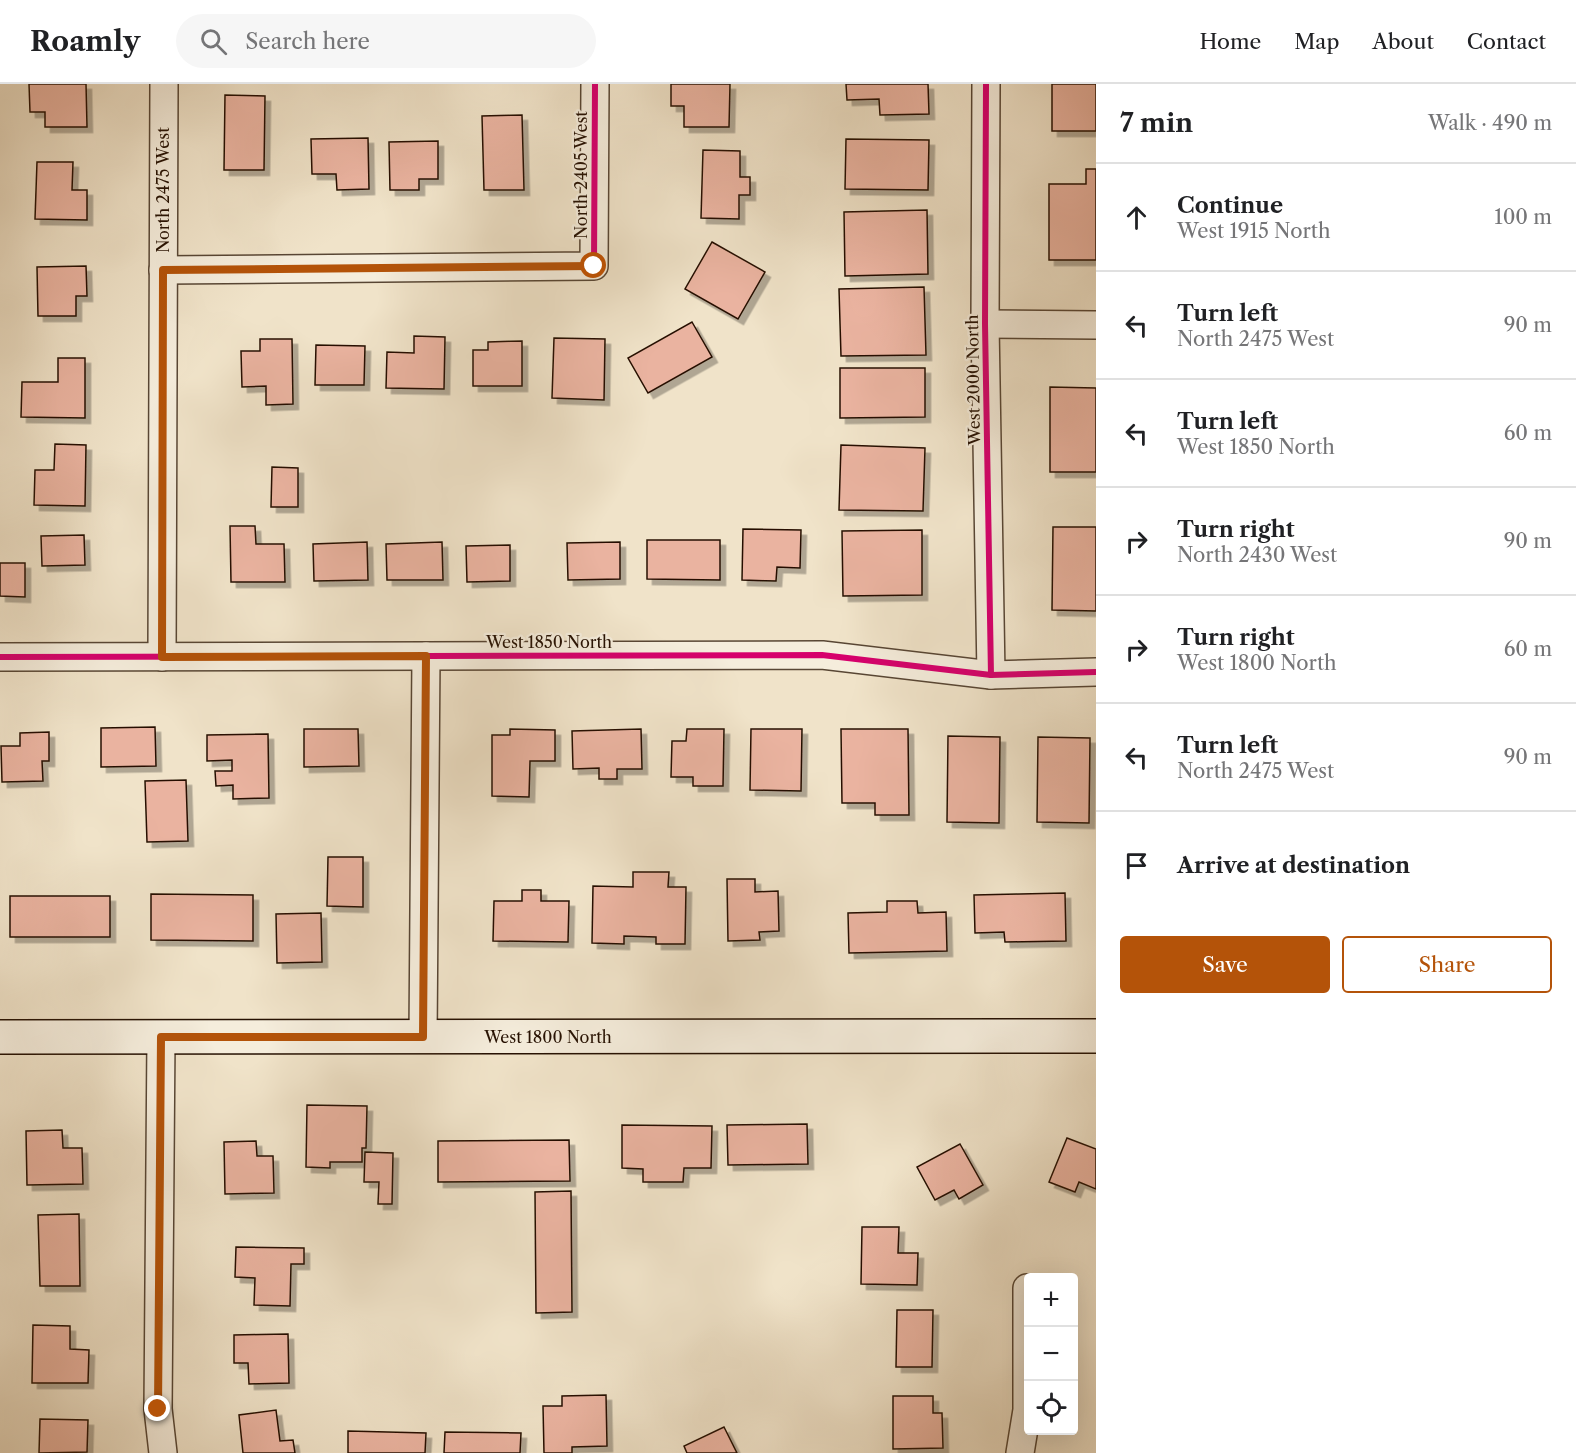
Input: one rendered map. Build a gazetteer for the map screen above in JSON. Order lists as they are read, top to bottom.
{
  "streets": {
    "main road": ["West 1800 North"],
    "street": [
      "North 2405 West",
      "North 2475 West",
      "West 2000 North",
      "West 1850 North"
    ]
  },
  "crossings": [
    ["North 2405 West", "North 2475 West"],
    ["North 2475 West", "West 1850 North"],
    ["West 2000 North", "West 1850 North"]
  ],
  "page": {
    "header": "Roamly",
    "search": "Search here",
    "nav": [
      "Home",
      "Map",
      "About",
      "Contact"
    ],
    "heading": ["7 min", "Walk · 490 m"],
    "list": [
      ["Continue", "West 1915 North", "100 m"],
      ["Turn left", "North 2475 West", "90 m"],
      ["Turn left", "West 1850 North", "60 m"],
      ["Turn right", "North 2430 West", "90 m"],
      ["Turn right", "West 1800 North", "60 m"],
      ["Turn left", "North 2475 West", "90 m"],
      "Arrive at destination"
    ],
    "buttons": ["Save", "Share"],
    "map_buttons": ["+", "−"]
  }
}
